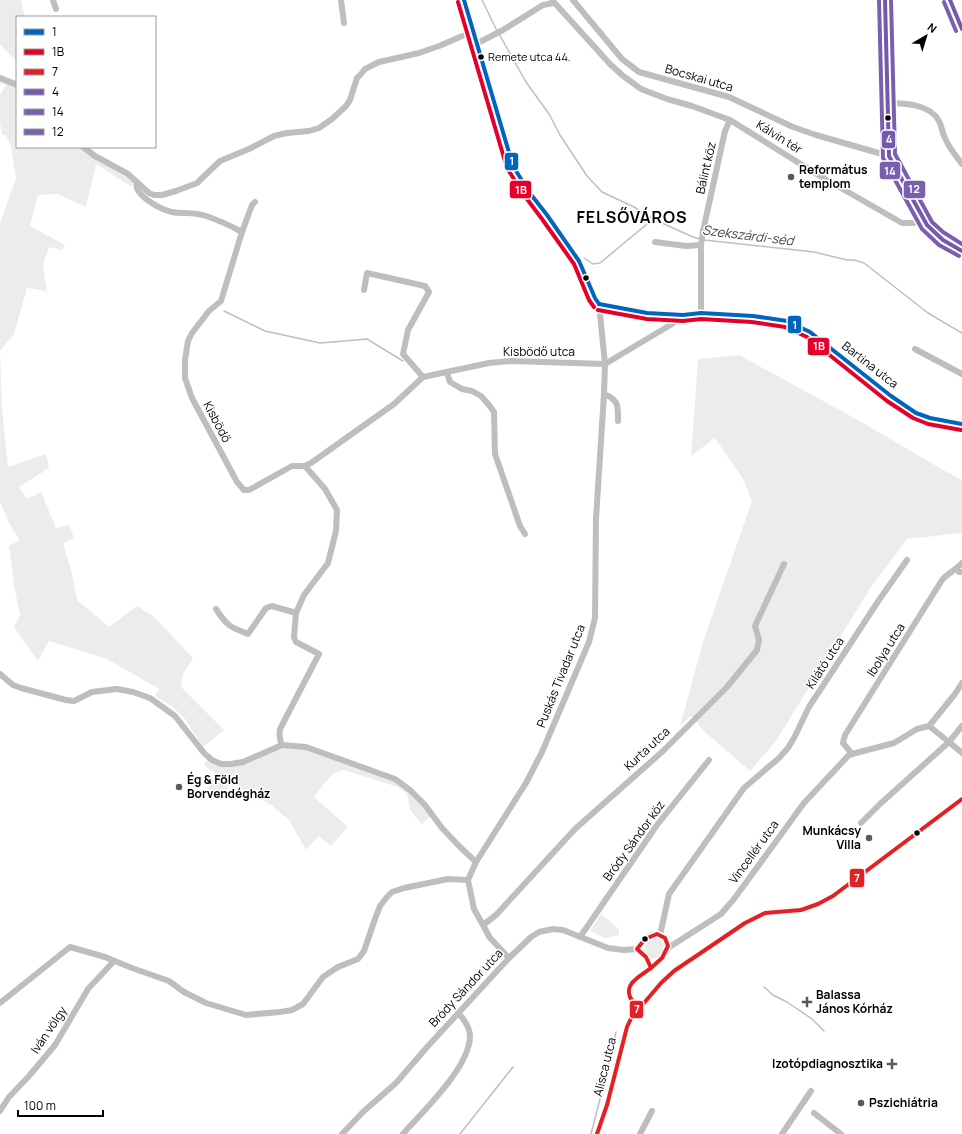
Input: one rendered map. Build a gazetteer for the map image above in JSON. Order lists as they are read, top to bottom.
{
  "streets": {
    "street": [
      "Bocskai utca",
      "Kálvin tér",
      "Bálint köz",
      "Kisbödő utca",
      "Bartina utca",
      "Kisbödő",
      "Ibolya utca",
      "Kilátó utca",
      "Puskás Tivadar utca",
      "Kurta utca",
      "Bródy Sándor köz",
      "Vincellér utca",
      "Bródy Sándor utca",
      "Iván völgy",
      "Alisca utca"
    ]
  },
  "crossings": [
    ["Kálvin tér", "Bálint köz"],
    ["Bálint köz", "Bartina utca"],
    ["Kisbödő utca", "Kisbödő"],
    ["Kisbödő utca", "Puskás Tivadar utca"],
    ["Bartina utca", "Puskás Tivadar utca"],
    ["Ibolya utca", "Vincellér utca"],
    ["Bródy Sándor köz", "Bródy Sándor utca"],
    ["Vincellér utca", "Alisca utca"]
  ],
  "districts": ["FELSŐVÁROS"],
  "water": ["Szekszárdi-séd"],
  "places": {
    "other": [
      "Remete utca 44.",
      "Református templom",
      "Ég & Föld Borvendégház",
      "Munkácsy Villa",
      "Pszichiátria"
    ],
    "health": ["Balassa János Kórház", "Izotópdiagnosztika"]
  },
  "lines": [
    "transit line 1",
    "transit line 4",
    "transit line 14",
    "transit line 12",
    "transit line 1B",
    "transit line 7"
  ],
  "legend": [
    "1",
    "1B",
    "7",
    "4",
    "14",
    "12"
  ],
  "scale_bar": "100 m",
  "north": "top right"
}
